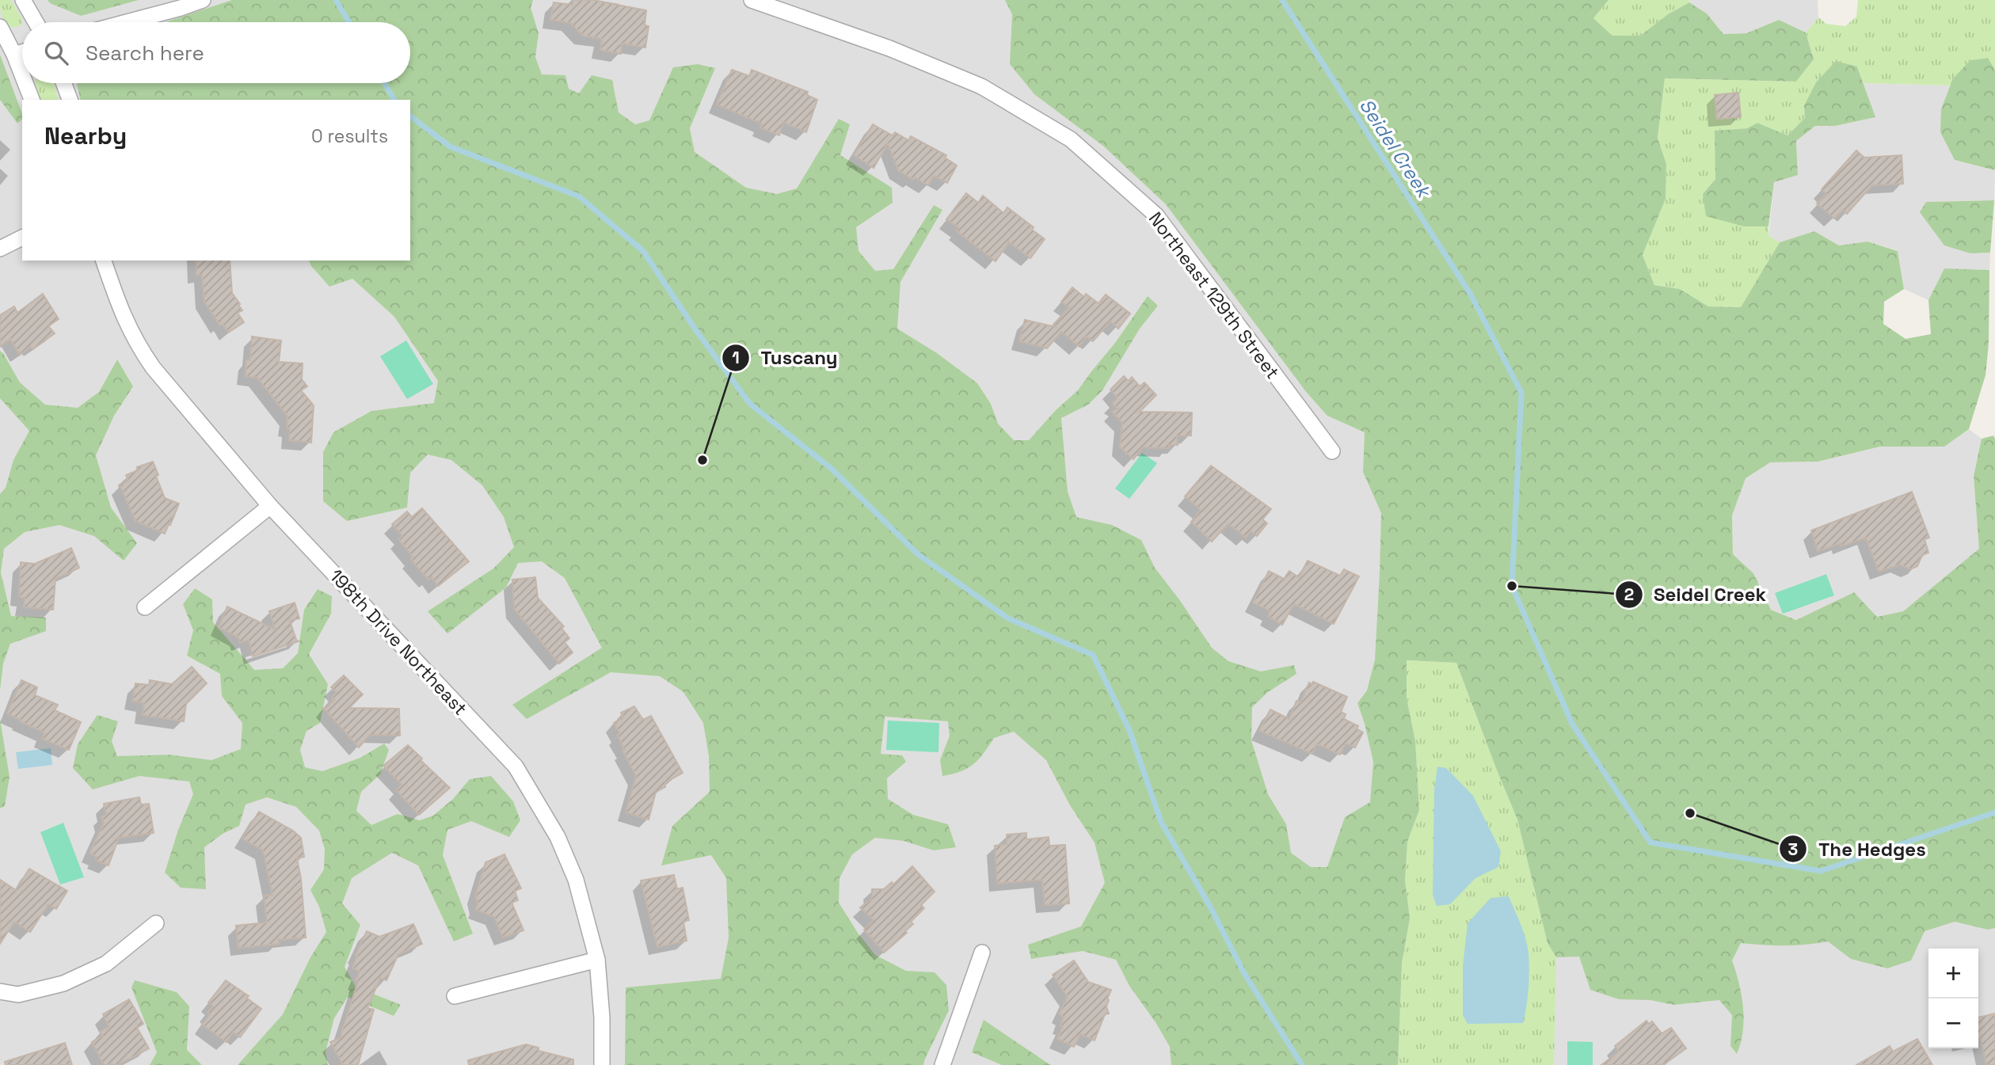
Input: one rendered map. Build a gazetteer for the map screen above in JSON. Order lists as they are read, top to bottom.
{
  "streets": {
    "street": ["Northeast 129th Street", "198th Drive Northeast"]
  },
  "water": ["Seidel Creek"],
  "places": ["Tuscany", "Seidel Creek", "The Hedges"],
  "page": {
    "search": "Search here",
    "heading": ["Nearby", "0 results"],
    "map_buttons": ["+", "−"]
  }
}
